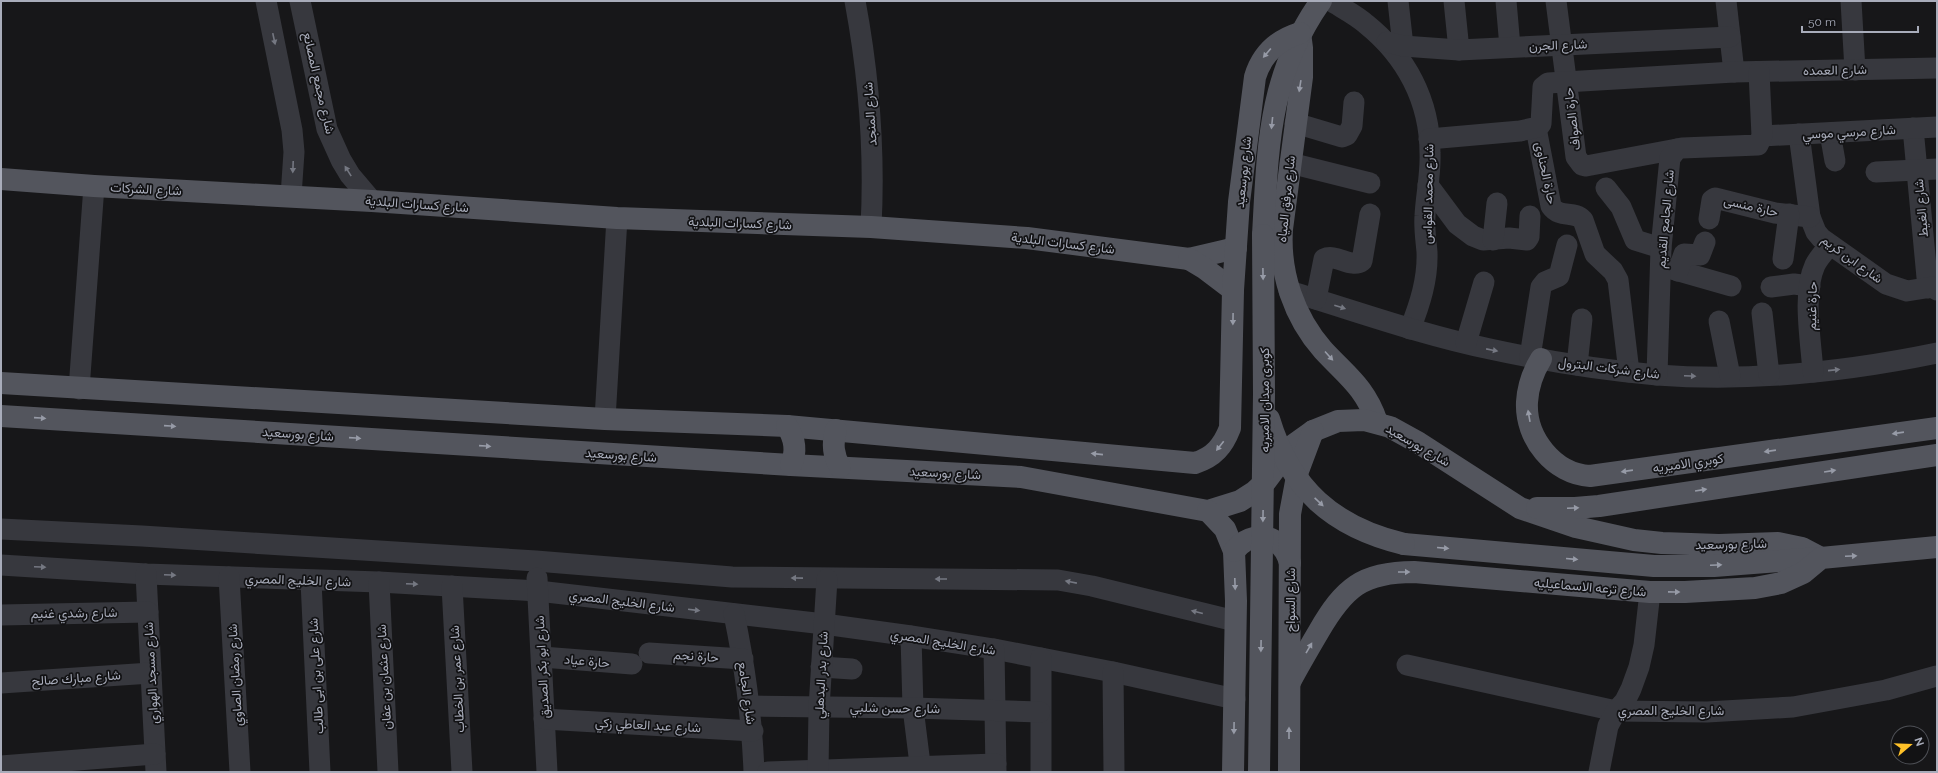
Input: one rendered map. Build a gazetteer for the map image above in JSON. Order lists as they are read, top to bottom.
{
  "streets": {
    "main road": [
      "شارع بورسعيد",
      "شارع الشركات",
      "شارع مرفق المياه",
      "شارع كسارات البلدية",
      "كوبرى ميدان الاميريه",
      "كوبري الاميريه",
      "شارع ترعه الاسماعيليه",
      "شارع السواح"
    ],
    "street": [
      "شارع الجرن",
      "شارع العمده",
      "شارع مجمع المصانع",
      "شارع المنجد",
      "حارة الصواف",
      "شارع مرسي موسي",
      "حارة الحناوى",
      "شارع محمد القواس",
      "حارة منسى",
      "شارع الغيط",
      "شارع الجامع القديم",
      "شارع ابن كريم",
      "حارة غنيم",
      "شارع شركات البترول",
      "شارع الخليج المصري",
      "شارع رشدي غنيم",
      "حارة نجم",
      "حارة عياد",
      "شارع ابو بكر الصديق",
      "شارع مسجد الهواري",
      "شارع رمضان الصاوي",
      "شارع بدر البدهلي",
      "شارع على بن ابى طالب",
      "شارع عثمان بن عفان",
      "شارع مبارك صالح",
      "شارع عمر بن الخطاب",
      "شارع الجامع",
      "شارع حسن شلبي",
      "شارع عبد العاطي زكي"
    ]
  },
  "crossings": [
    ["شارع الجرن", "حارة الصواف"],
    ["شارع الجرن", "شارع محمد القواس"],
    ["شارع مجمع المصانع", "شارع كسارات البلدية"],
    ["شارع المنجد", "شارع كسارات البلدية"],
    ["حارة الصواف", "شارع الجامع القديم"],
    ["شارع مرسي موسي", "شارع الغيط"],
    ["شارع مرسي موسي", "شارع ابن كريم"],
    ["شارع بورسعيد", "شارع مرفق المياه"],
    ["شارع بورسعيد", "شارع كسارات البلدية"],
    ["شارع بورسعيد", "كوبرى ميدان الاميريه"],
    ["شارع بورسعيد", "شارع ترعه الاسماعيليه"],
    ["شارع بورسعيد", "شارع السواح"],
    ["حارة الحناوى", "شارع شركات البترول"],
    ["شارع الشركات", "شارع كسارات البلدية"],
    ["شارع محمد القواس", "شارع شركات البترول"],
    ["شارع مرفق المياه", "شارع شركات البترول"],
    ["شارع مرفق المياه", "كوبرى ميدان الاميريه"],
    ["حارة منسى", "شارع ابن كريم"],
    ["شارع الغيط", "شارع ابن كريم"],
    ["شارع الجامع القديم", "شارع شركات البترول"],
    ["شارع ابن كريم", "حارة غنيم"],
    ["حارة غنيم", "شارع شركات البترول"],
    ["شارع شركات البترول", "كوبري الاميريه"],
    ["شارع الخليج المصري", "شارع ابو بكر الصديق"],
    ["شارع الخليج المصري", "شارع مسجد الهواري"],
    ["شارع الخليج المصري", "شارع رمضان الصاوي"],
    ["شارع الخليج المصري", "شارع بدر البدهلي"],
    ["شارع الخليج المصري", "شارع على بن ابى طالب"],
    ["شارع الخليج المصري", "شارع عثمان بن عفان"],
    ["شارع الخليج المصري", "شارع عمر بن الخطاب"],
    ["شارع الخليج المصري", "شارع الجامع"],
    ["شارع ترعه الاسماعيليه", "شارع السواح"],
    ["شارع رشدي غنيم", "شارع مسجد الهواري"],
    ["حارة نجم", "شارع الجامع"],
    ["حارة عياد", "شارع ابو بكر الصديق"],
    ["شارع ابو بكر الصديق", "شارع عبد العاطي زكي"],
    ["شارع مسجد الهواري", "شارع مبارك صالح"],
    ["شارع بدر البدهلي", "شارع حسن شلبي"],
    ["شارع الجامع", "شارع حسن شلبي"],
    ["شارع الجامع", "شارع عبد العاطي زكي"]
  ],
  "one_way": ["شارع مرفق المياه", "كوبرى ميدان الاميريه"],
  "scale_bar": "50 m",
  "north": "right"
}
